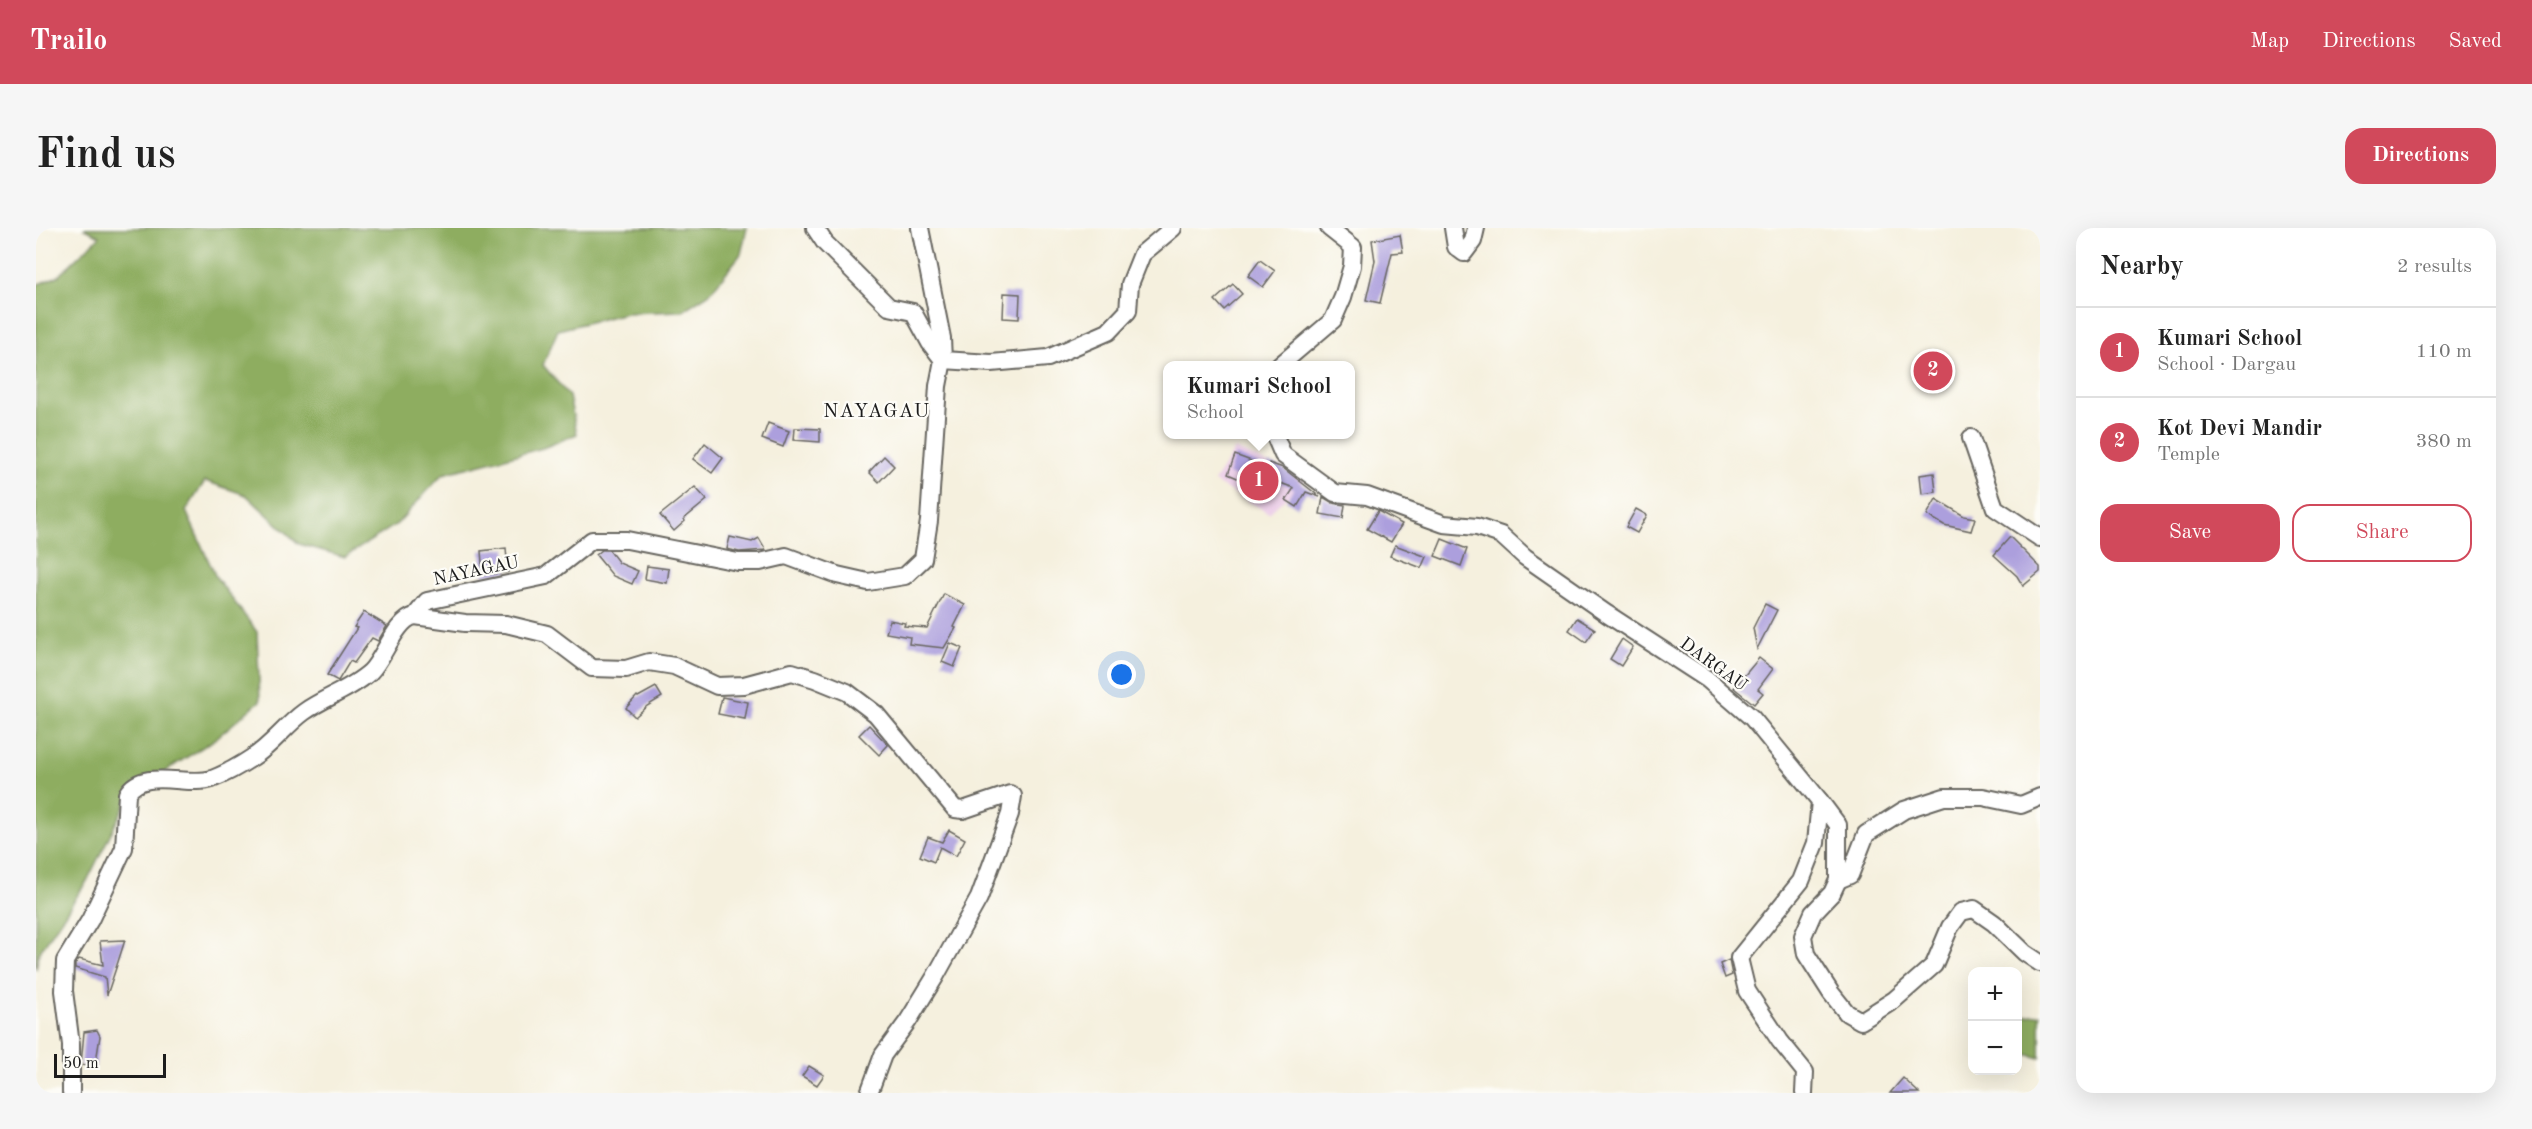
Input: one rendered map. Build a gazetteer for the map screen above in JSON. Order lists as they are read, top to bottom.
{
  "streets": {
    "street": ["NAYAGAU", "DARGAU"]
  },
  "districts": ["NAYAGAU"],
  "scale_bar": "50 m",
  "page": {
    "header": "Trailo",
    "nav": ["Map", "Directions", "Saved"],
    "buttons": [
      "Directions",
      ["Save", "Share"]
    ],
    "title": "Find us",
    "heading": ["Nearby", "2 results"],
    "list": [
      {
        "mark": "1",
        "name": "Kumari School",
        "note": "School · Dargau",
        "value": "110 m"
      },
      {
        "mark": "2",
        "name": "Kot Devi Mandir",
        "note": "Temple",
        "value": "380 m"
      }
    ],
    "pins": ["2", "1"],
    "popup": ["Kumari School", "School"],
    "map_buttons": ["+", "−"],
    "scale": "50 m"
  }
}
